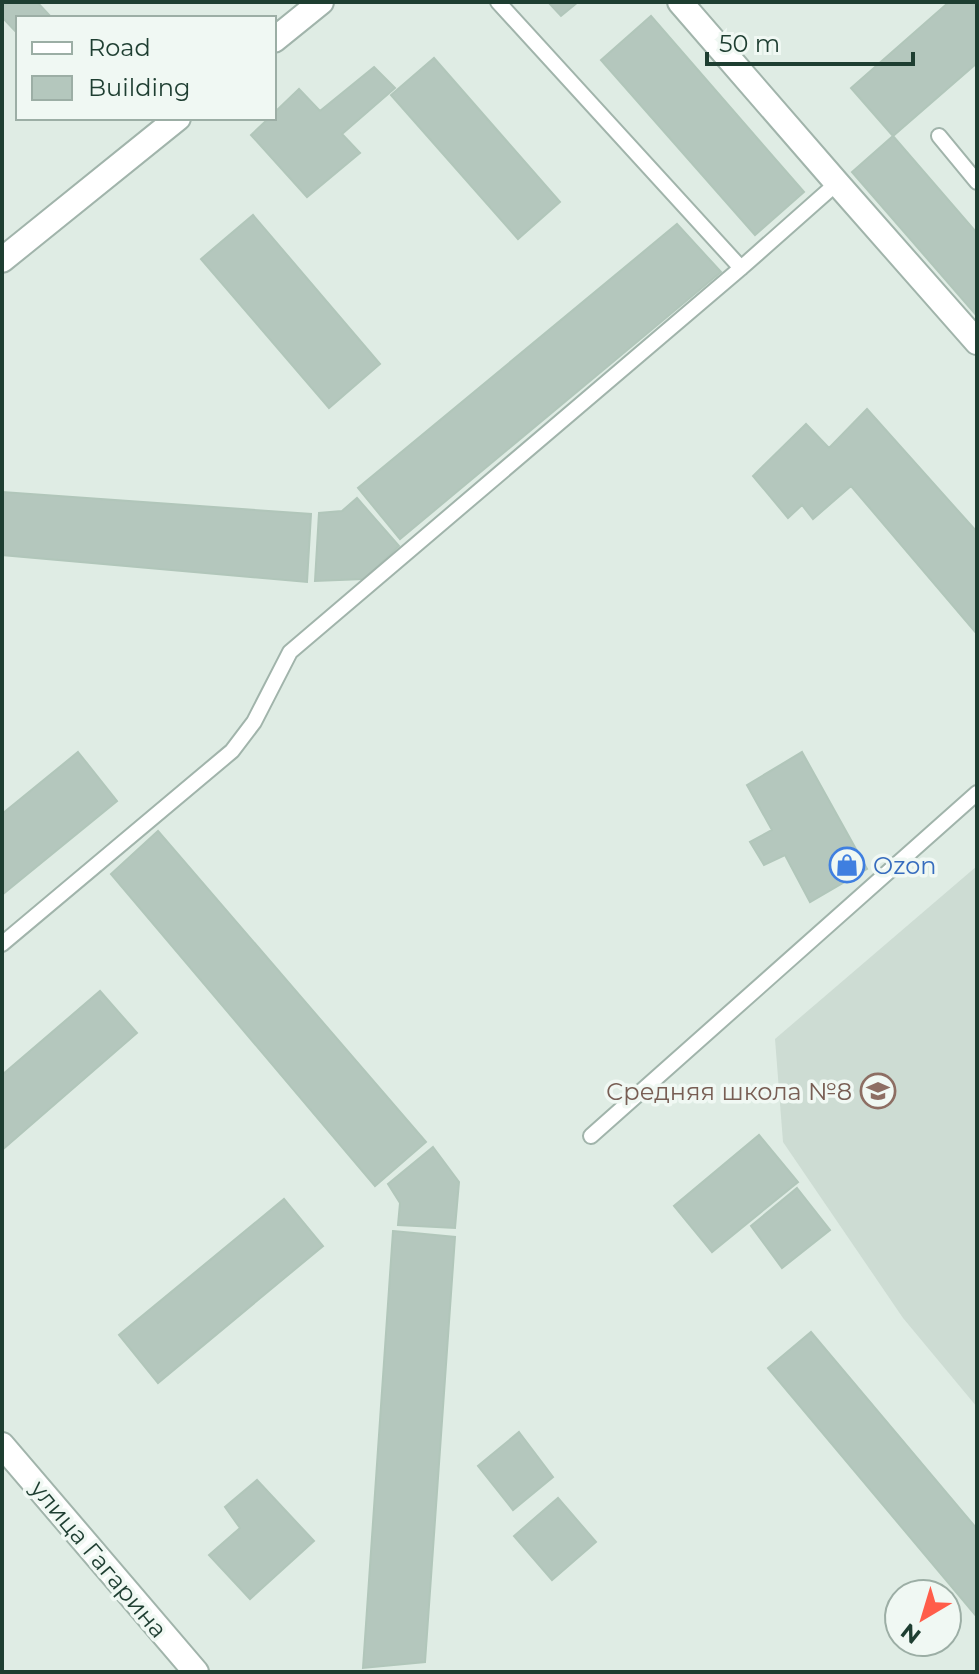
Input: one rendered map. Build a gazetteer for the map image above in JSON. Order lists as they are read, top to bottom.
{
  "streets": {
    "street": ["улица Гагарина"]
  },
  "places": {
    "shop": ["Ozon"],
    "school or university": ["Средняя школа №8"]
  },
  "legend": ["Road", "Building"],
  "scale_bar": "50 m",
  "north": "bottom left"
}
